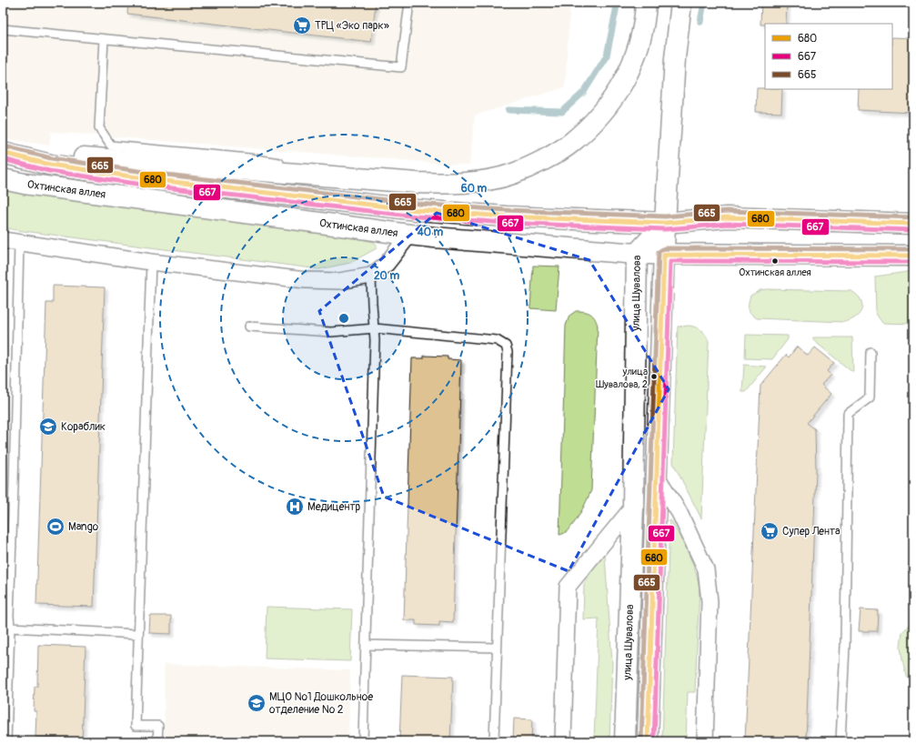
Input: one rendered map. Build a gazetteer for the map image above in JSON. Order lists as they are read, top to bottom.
{
  "streets": {
    "street": ["Охтинская аллея", "улица Шувалова"]
  },
  "crossings": [
    ["Охтинская аллея", "улица Шувалова"]
  ],
  "places": {
    "supermarket": ["ТРЦ «Эко парк»", "Супер Лента"],
    "other": ["Охтинская аллея", "улица Шувалова, 2"],
    "school or university": ["Кораблик", "МЦО №1 Дошкольное отделение № 2"],
    "hospital": ["Медицентр"],
    "sports": ["Mango"]
  },
  "lines": ["transit line 665", "transit line 680", "transit line 667"],
  "legend": ["680", "667", "665"],
  "rings": ["60 m", "40 m", "20 m"]
}
